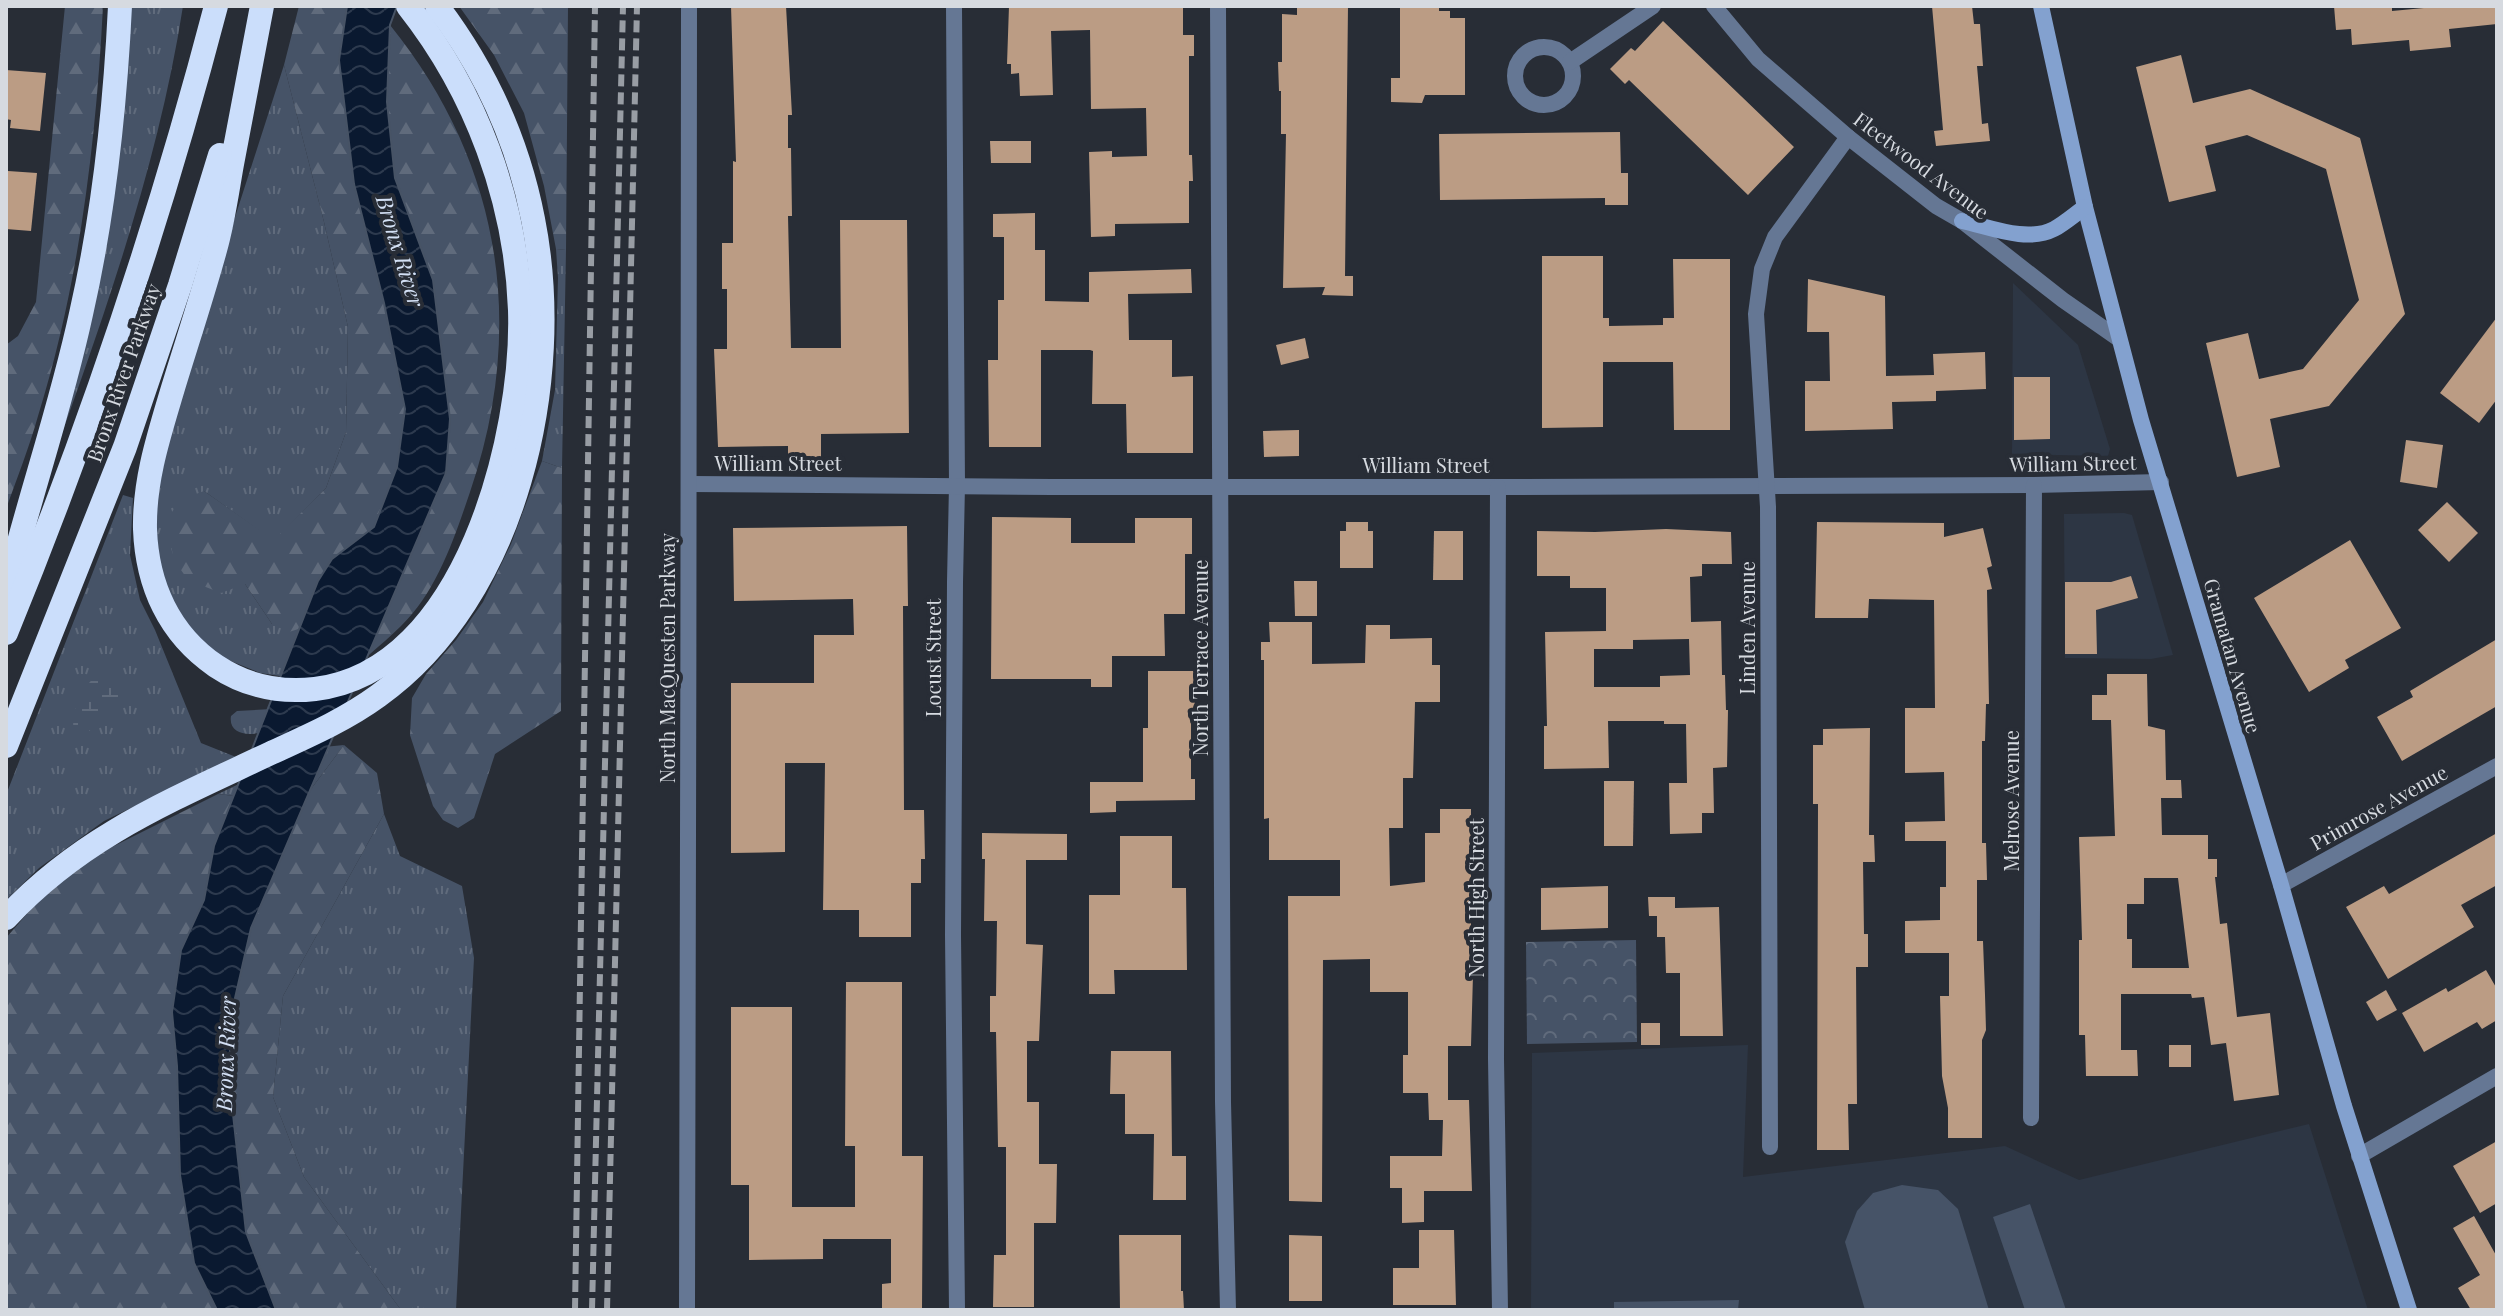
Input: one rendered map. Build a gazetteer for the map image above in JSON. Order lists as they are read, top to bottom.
{
  "streets": {
    "highway": ["Bronx River Parkway"],
    "main road": ["Gramatan Avenue"],
    "street": [
      "Fleetwood Avenue",
      "William Street",
      "Linden Avenue",
      "North MacQuesten Parkway",
      "Locust Street",
      "North Terrace Avenue",
      "Melrose Avenue",
      "Primrose Avenue",
      "North High Street"
    ]
  },
  "crossings": [
    ["Fleetwood Avenue", "Linden Avenue"],
    ["Fleetwood Avenue", "Gramatan Avenue"],
    ["William Street", "Linden Avenue"],
    ["William Street", "Gramatan Avenue"],
    ["William Street", "North MacQuesten Parkway"],
    ["William Street", "Locust Street"],
    ["William Street", "North Terrace Avenue"],
    ["William Street", "Melrose Avenue"],
    ["William Street", "North High Street"],
    ["Gramatan Avenue", "Primrose Avenue"]
  ],
  "water": ["Bronx River"]
}
